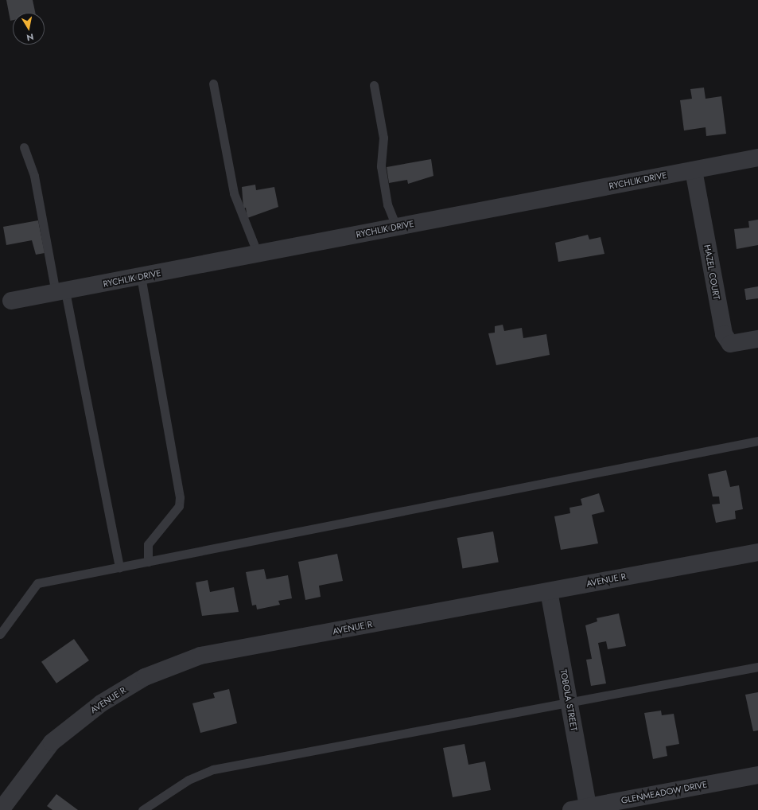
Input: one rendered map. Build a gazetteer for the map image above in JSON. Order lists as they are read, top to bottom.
{
  "streets": {
    "street": [
      "RYCHLIK DRIVE",
      "HAZEL COURT",
      "AVENUE R",
      "TOBOLA STREET",
      "GLENMEADOW DRIVE"
    ]
  },
  "crossings": [
    ["RYCHLIK DRIVE", "HAZEL COURT"],
    ["AVENUE R", "TOBOLA STREET"],
    ["TOBOLA STREET", "GLENMEADOW DRIVE"]
  ],
  "north": "bottom"
}
